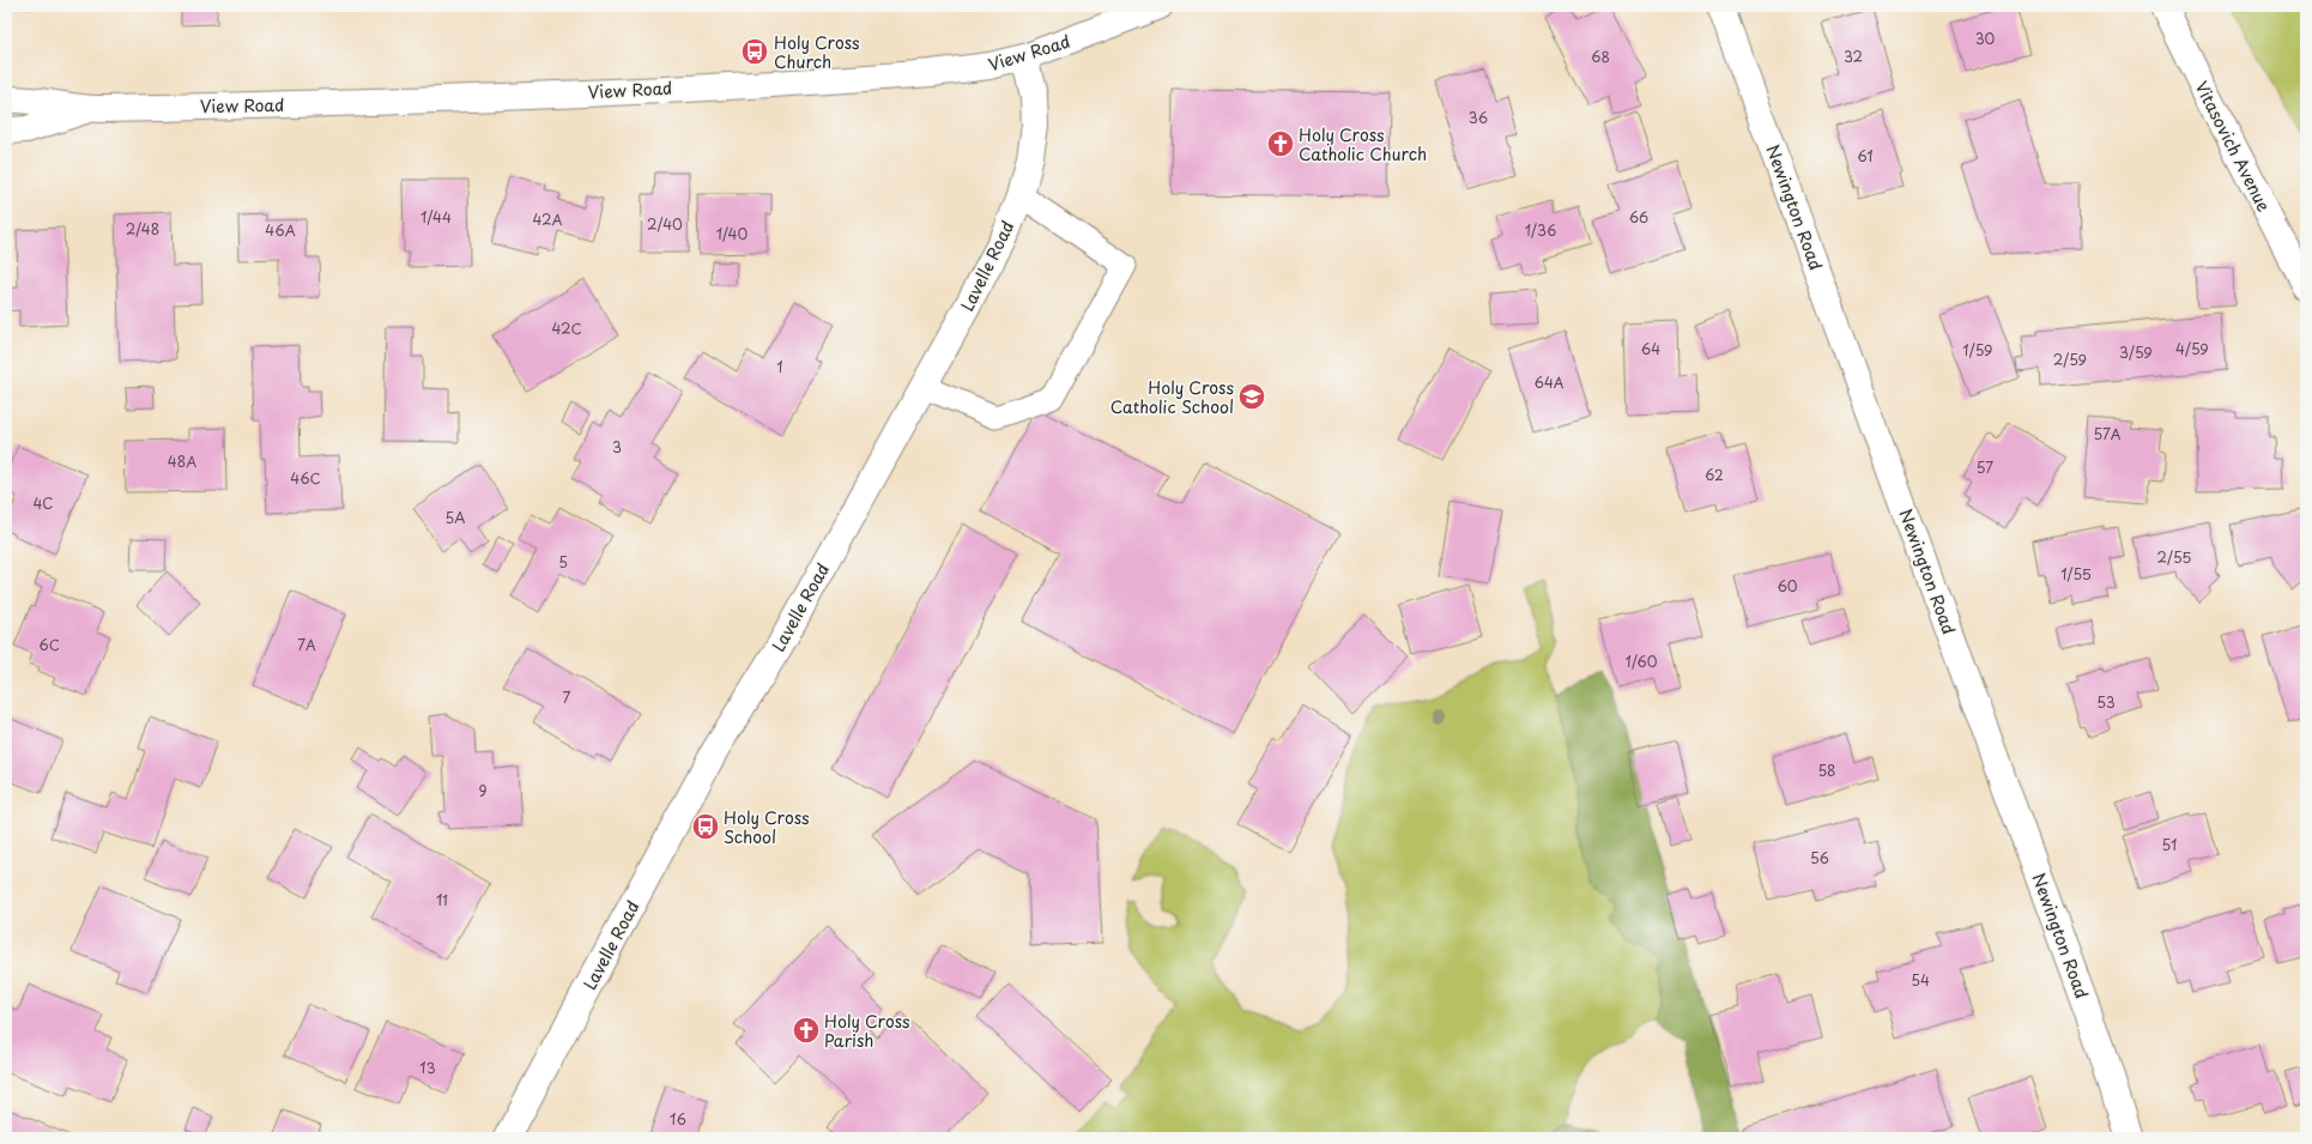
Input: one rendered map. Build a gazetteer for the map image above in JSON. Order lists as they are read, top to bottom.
{
  "streets": {
    "street": [
      "View Road",
      "Vitasovich Avenue",
      "Newington Road",
      "Lavelle Road"
    ]
  },
  "crossings": [
    ["View Road", "Lavelle Road"]
  ],
  "places": {
    "bus stop": ["Holy Cross Church", "Holy Cross School"],
    "church": ["Holy Cross Catholic Church", "Holy Cross Parish"],
    "school or university": ["Holy Cross Catholic School"]
  },
  "house_numbers": [
    "30",
    "68",
    "32",
    "36",
    "61",
    "1/44",
    "66",
    "42A",
    "2/40",
    "2/48",
    "46A",
    "1/36",
    "1/40",
    "42C",
    "64",
    "4/59",
    "1/59",
    "3/59",
    "2/59",
    "1",
    "64A",
    "57A",
    "3",
    "48A",
    "57",
    "62",
    "46C",
    "4C",
    "5A",
    "2/55",
    "5",
    "1/55",
    "60",
    "6C",
    "7A",
    "1/60",
    "7",
    "53",
    "58",
    "9",
    "51",
    "56",
    "11",
    "54",
    "13",
    "16"
  ]
}
